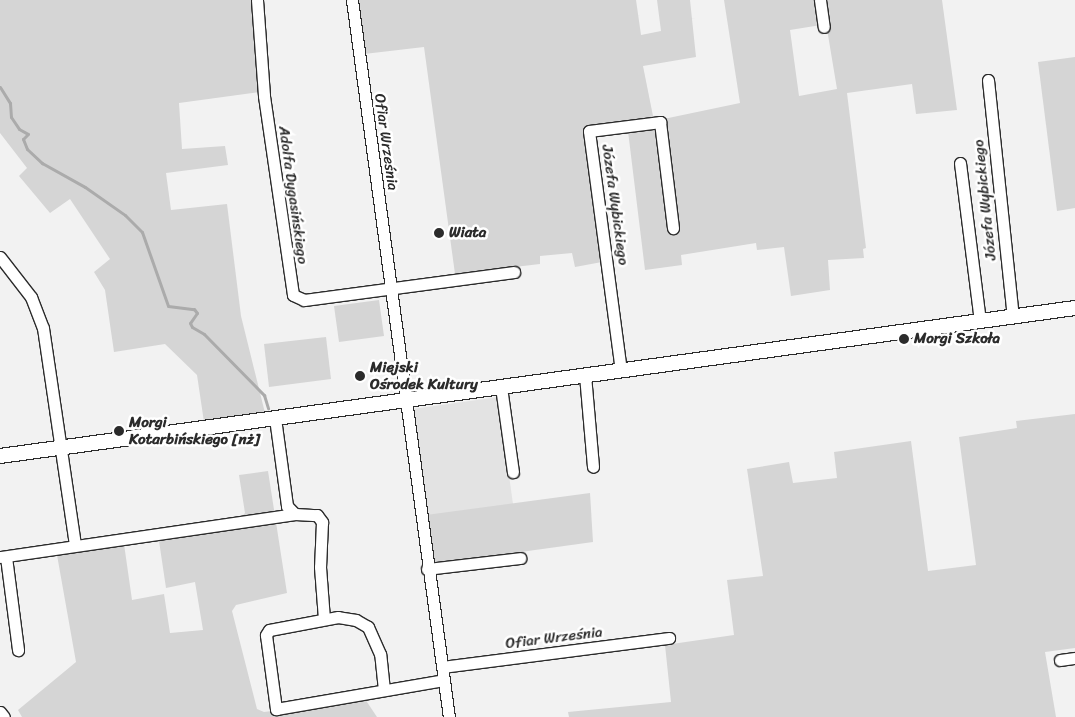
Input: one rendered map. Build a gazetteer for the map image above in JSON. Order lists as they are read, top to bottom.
{
  "streets": {
    "street": ["Ofiar Września", "Adolfa Dygasińskiego", "Józefa Wybickiego"]
  },
  "crossings": [
    ["Ofiar Września", "Adolfa Dygasińskiego"]
  ],
  "places": [
    "Wiata",
    "Morgi Szkoła",
    "Miejski Ośrodek Kultury",
    "Morgi Kotarbińskiego [nż]"
  ]
}
